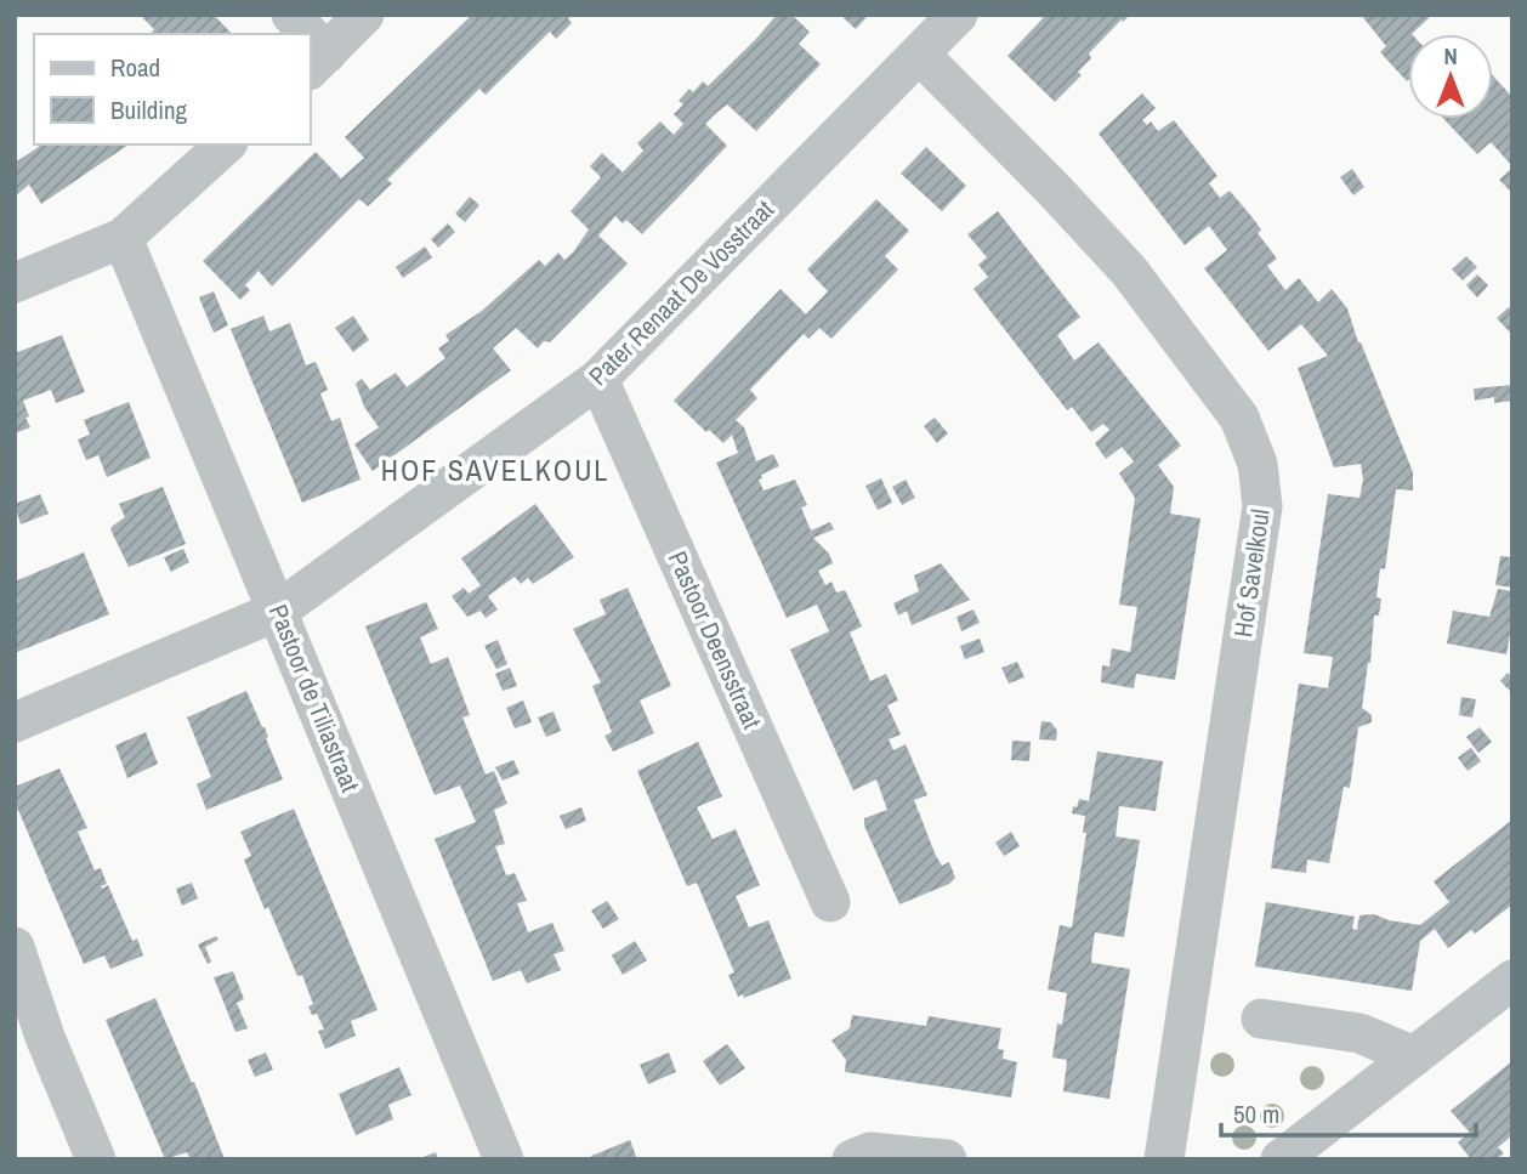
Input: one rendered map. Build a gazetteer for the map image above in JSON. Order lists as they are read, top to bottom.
{
  "streets": {
    "street": [
      "Pater Renaat De Vosstraat",
      "Hof Savelkoul",
      "Pastoor Deensstraat",
      "Pastoor de Tiliastraat"
    ]
  },
  "crossings": [
    ["Pater Renaat De Vosstraat", "Hof Savelkoul"],
    ["Pater Renaat De Vosstraat", "Pastoor Deensstraat"],
    ["Pater Renaat De Vosstraat", "Pastoor de Tiliastraat"]
  ],
  "districts": ["HOF SAVELKOUL"],
  "legend": ["Road", "Building"],
  "scale_bar": "50 m",
  "north": "top"
}
